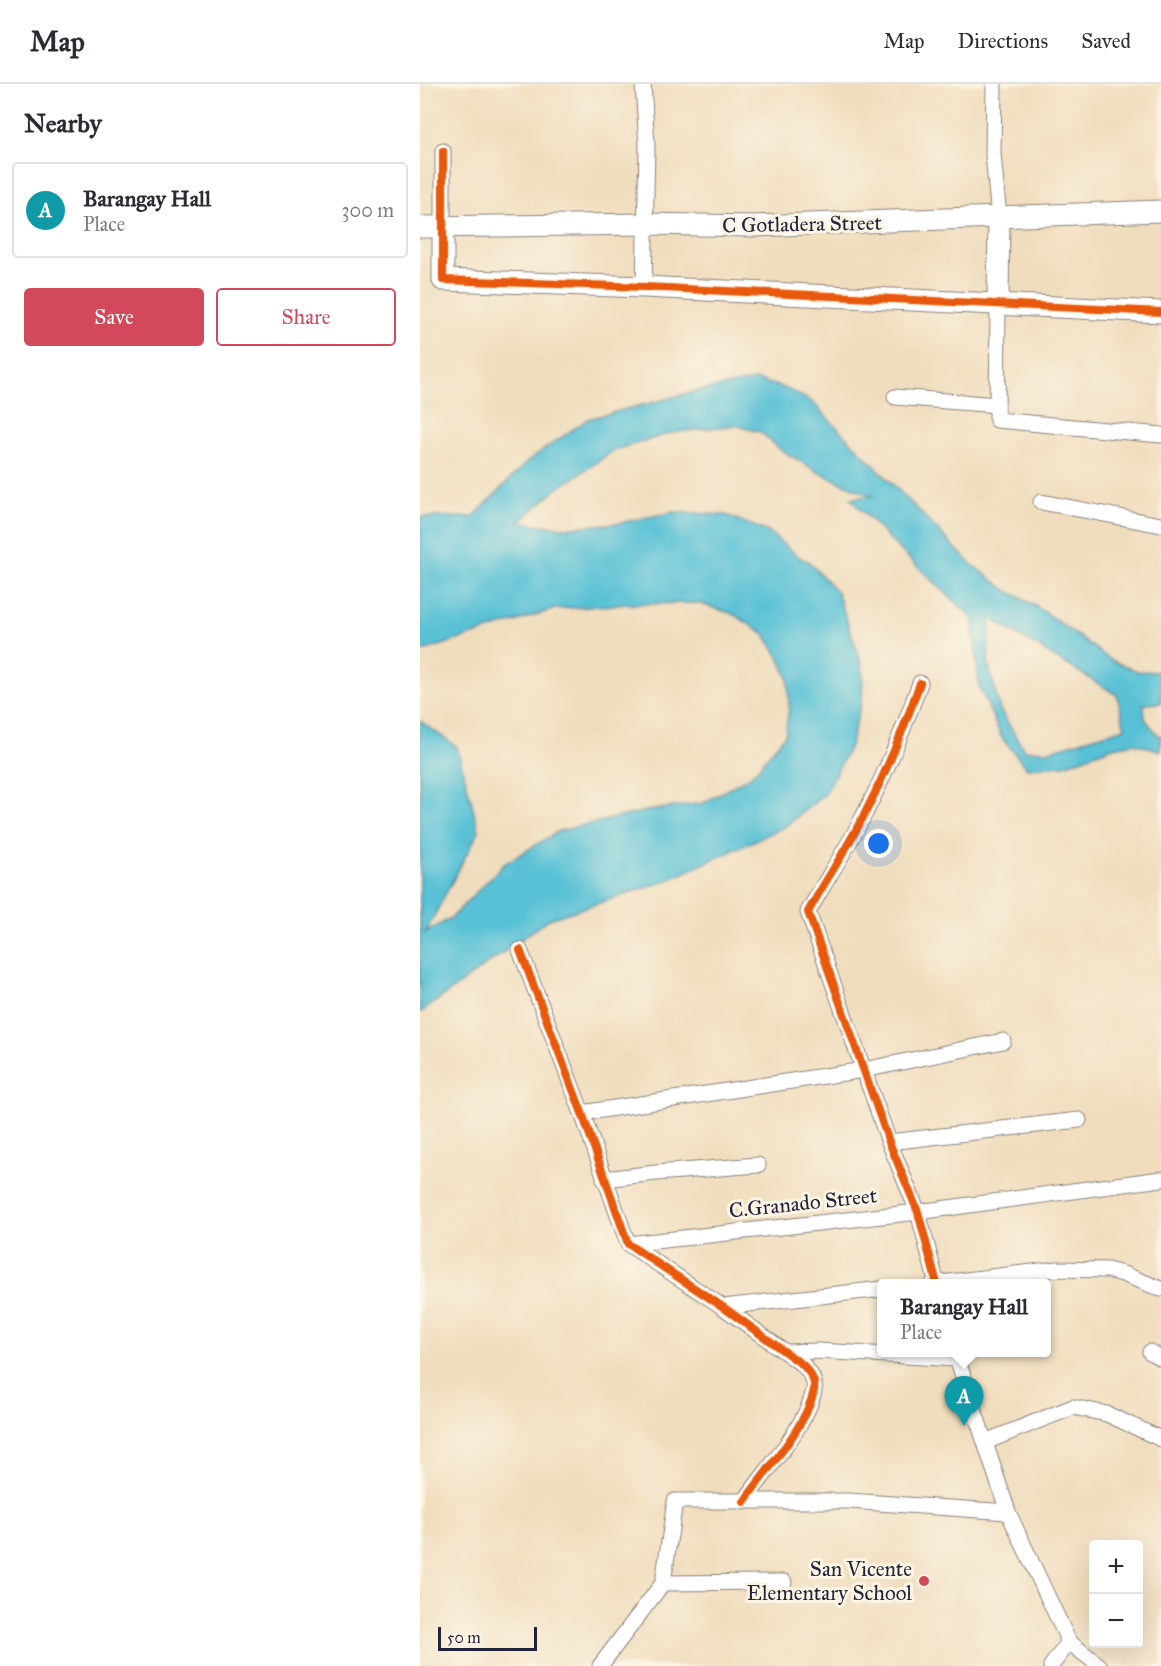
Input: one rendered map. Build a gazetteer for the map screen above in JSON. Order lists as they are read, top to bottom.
{
  "streets": {
    "street": ["C Gotladera Street", "C.Granado Street"]
  },
  "places": ["San Vicente Elementary School"],
  "scale_bar": "50 m",
  "page": {
    "header": "Map",
    "nav": ["Map", "Directions", "Saved"],
    "heading": "Nearby",
    "list": [
      {
        "mark": "A",
        "name": "Barangay Hall",
        "note": "Place",
        "value": "300 m"
      }
    ],
    "buttons": ["Save", "Share"],
    "popup": ["Barangay Hall", "Place"],
    "pins": "A",
    "map_buttons": ["+", "−"],
    "scale": "50 m"
  }
}
